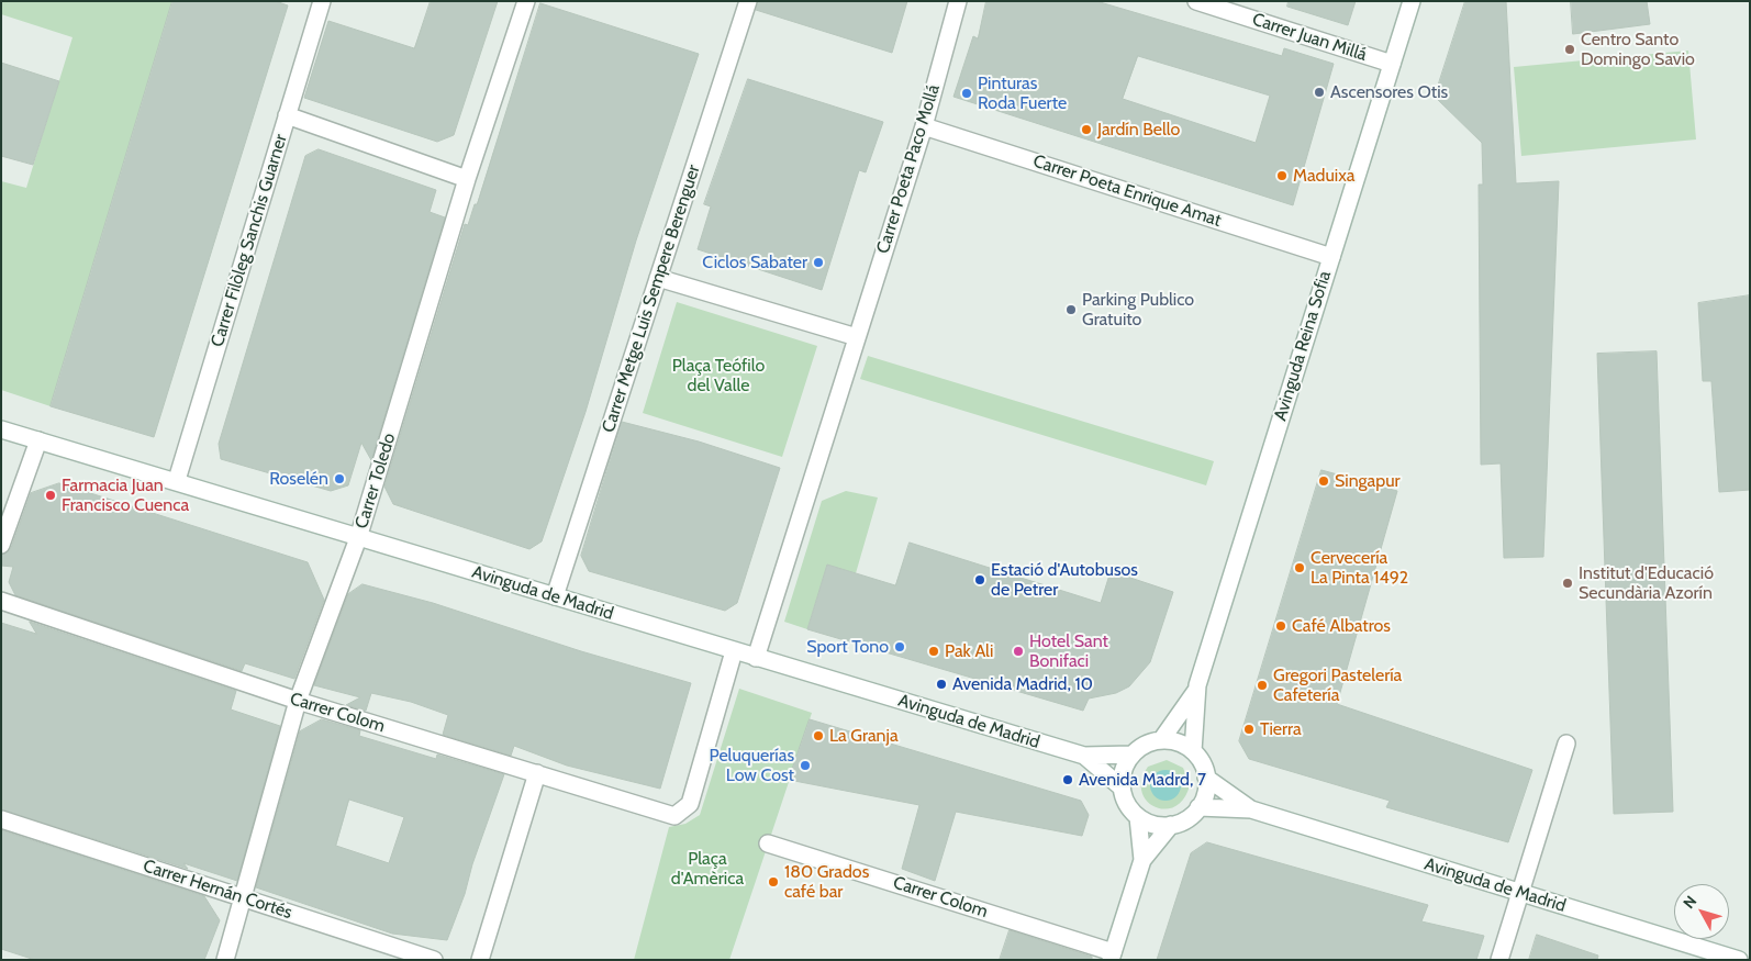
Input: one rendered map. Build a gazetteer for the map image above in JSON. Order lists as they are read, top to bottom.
{
  "streets": {
    "street": [
      "Carrer Juan Millá",
      "Carrer Poeta Paco Mollá",
      "Carrer Poeta Enrique Amat",
      "Carrer Filòleg Sanchis Guarner",
      "Carrer Metge Luis Sempere Berenguer",
      "Avinguda Reina Sofia",
      "Carrer Toledo",
      "Avinguda de Madrid",
      "Carrer Colom",
      "Carrer Hernán Cortés"
    ]
  },
  "crossings": [
    ["Carrer Juan Millá", "Avinguda Reina Sofia"],
    ["Carrer Poeta Paco Mollá", "Carrer Poeta Enrique Amat"],
    ["Carrer Poeta Paco Mollá", "Avinguda de Madrid"],
    ["Carrer Poeta Enrique Amat", "Avinguda Reina Sofia"],
    ["Carrer Filòleg Sanchis Guarner", "Avinguda de Madrid"],
    ["Carrer Metge Luis Sempere Berenguer", "Avinguda de Madrid"],
    ["Avinguda Reina Sofia", "Avinguda de Madrid"],
    ["Carrer Toledo", "Avinguda de Madrid"],
    ["Carrer Toledo", "Carrer Colom"],
    ["Carrer Toledo", "Carrer Hernán Cortés"],
    ["Avinguda de Madrid", "Carrer Colom"]
  ],
  "parks": ["Plaça Teófilo del Valle", "Plaça d'Amèrica"],
  "places": [
    "Centro Santo Domingo Savio",
    "Ascensores Otis",
    "Pinturas Roda Fuerte",
    "Jardín Bello",
    "Maduixa",
    "Ciclos Sabater",
    "Parking Publico Gratuito",
    "Roselén",
    "Singapur",
    "Farmacia Juan Francisco Cuenca",
    "Cervecería La Pinta 1492",
    "Estació d'Autobusos de Petrer",
    "Institut d'Educació Secundària Azorín",
    "Café Albatros",
    "Sport Tono",
    "Pak Ali",
    "Hotel Sant Bonifaci",
    "Avenida Madrid, 10",
    "Gregori Pastelería Cafetería",
    "Tierra",
    "La Granja",
    "Peluquerías Low Cost",
    "Avenida Madrd, 7",
    "180 Grados café bar"
  ],
  "north": "top left"
}
